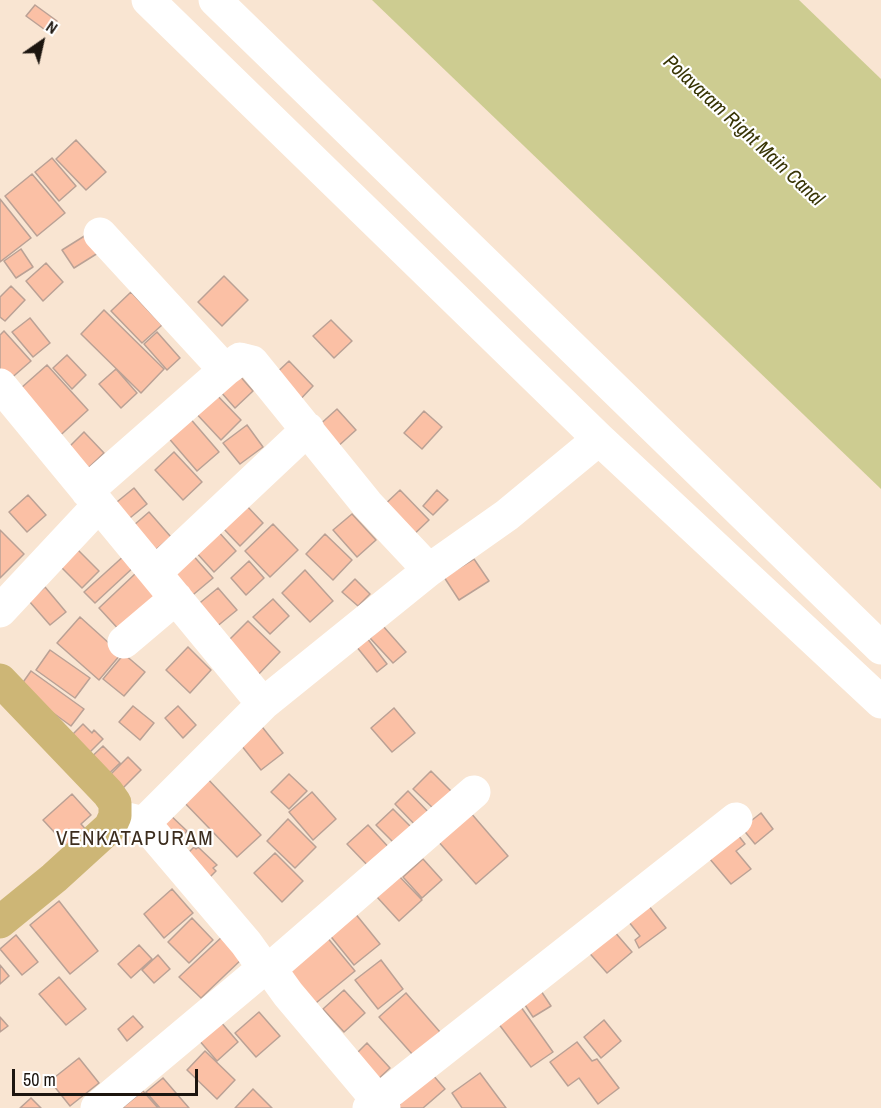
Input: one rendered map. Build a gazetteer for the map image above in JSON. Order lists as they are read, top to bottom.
{
  "districts": ["VENKATAPURAM"],
  "water": ["Polavaram Right Main Canal"],
  "scale_bar": "50 m",
  "north": "top right"
}
